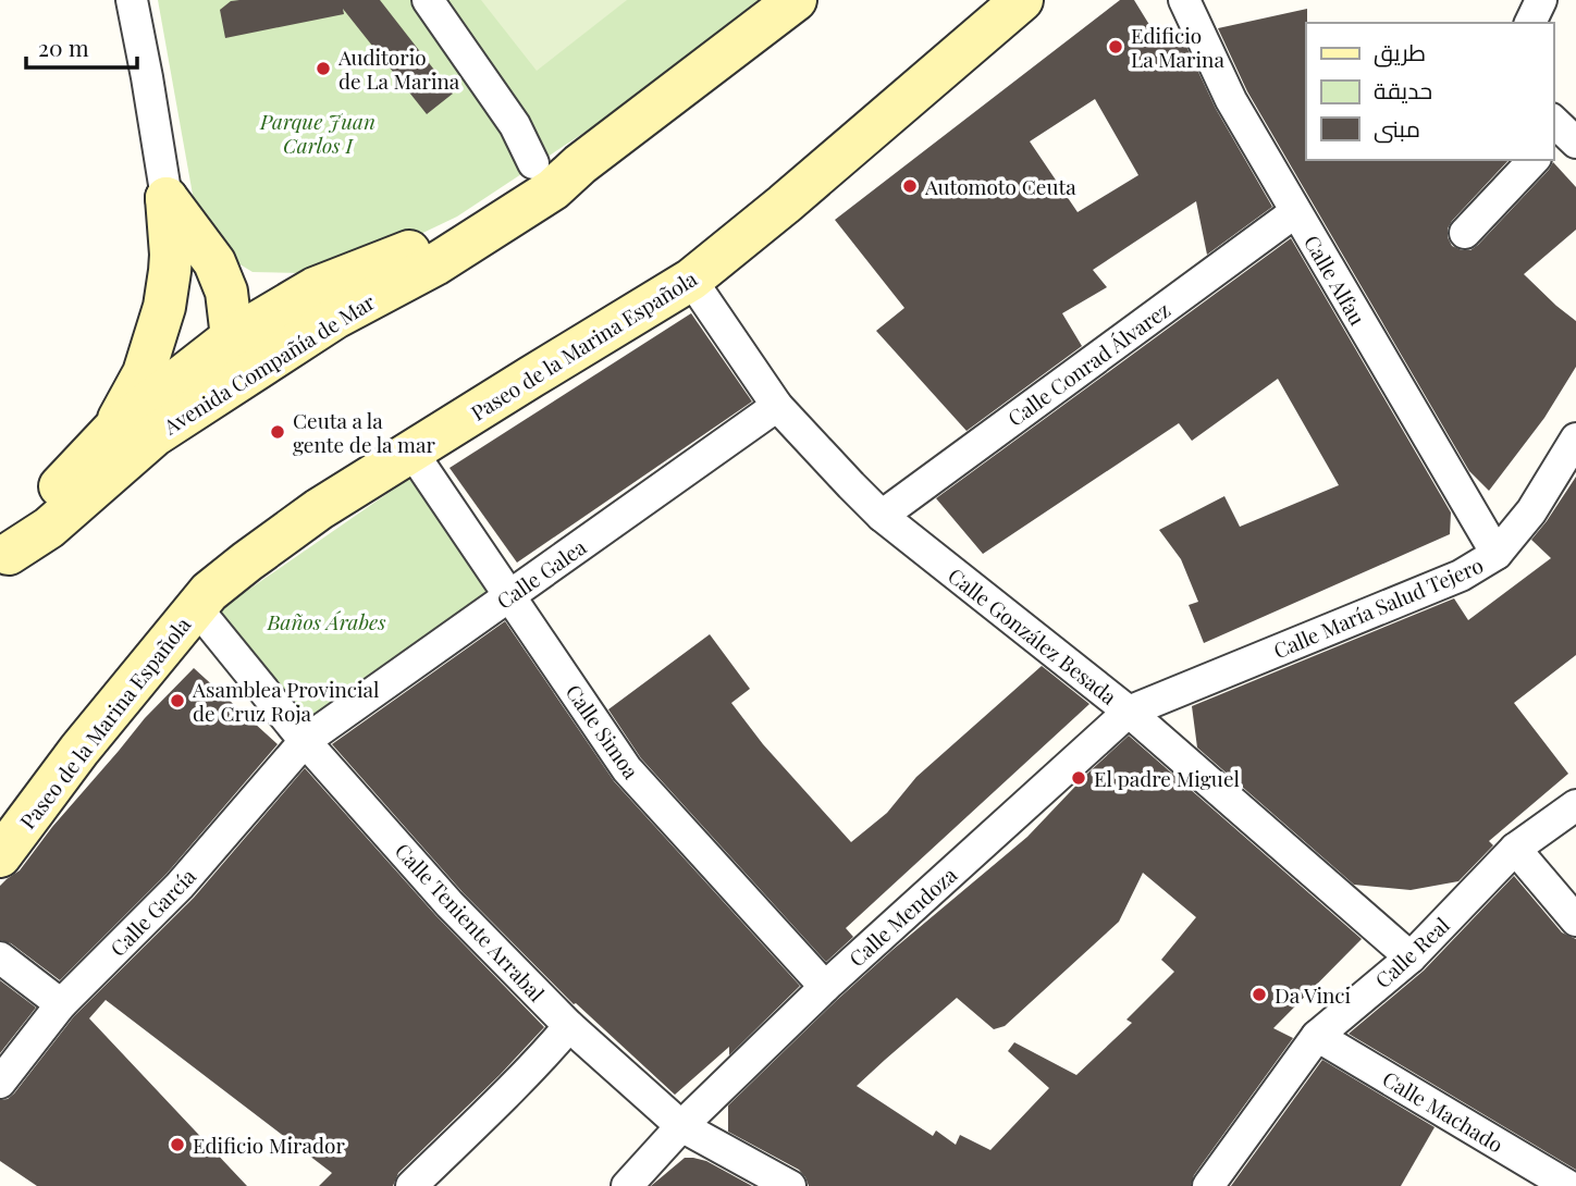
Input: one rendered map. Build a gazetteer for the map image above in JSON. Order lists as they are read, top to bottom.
{
  "streets": {
    "street": [
      "Calle Alfau",
      "Paseo de la Marina Española",
      "Avenida Compañía de Mar",
      "Calle Conrad Álvarez",
      "Calle Galea",
      "Calle María Salud Tejero",
      "Calle González Besada",
      "Calle Simoa",
      "Calle García",
      "Calle Mendoza",
      "Calle Teniente Arrabal",
      "Calle Real",
      "Calle Machado"
    ]
  },
  "crossings": [
    ["Calle Alfau", "Calle Conrad Álvarez"],
    ["Calle Alfau", "Calle María Salud Tejero"],
    ["Paseo de la Marina Española", "Calle González Besada"],
    ["Paseo de la Marina Española", "Calle Simoa"],
    ["Paseo de la Marina Española", "Calle Teniente Arrabal"],
    ["Calle Conrad Álvarez", "Calle González Besada"],
    ["Calle Galea", "Calle González Besada"],
    ["Calle Galea", "Calle Simoa"],
    ["Calle Galea", "Calle García"],
    ["Calle Galea", "Calle Teniente Arrabal"],
    ["Calle María Salud Tejero", "Calle González Besada"],
    ["Calle María Salud Tejero", "Calle Mendoza"],
    ["Calle González Besada", "Calle Mendoza"],
    ["Calle González Besada", "Calle Real"],
    ["Calle Simoa", "Calle Mendoza"],
    ["Calle García", "Calle Teniente Arrabal"],
    ["Calle Mendoza", "Calle Teniente Arrabal"],
    ["Calle Real", "Calle Machado"]
  ],
  "parks": ["Parque Juan Carlos I", "Baños Árabes"],
  "places": [
    "Edificio La Marina",
    "Auditorio de La Marina",
    "Automoto Ceuta",
    "Ceuta a la gente de la mar",
    "Asamblea Provincial de Cruz Roja",
    "El padre Miguel",
    "Da Vinci",
    "Edificio Mirador"
  ],
  "legend": ["طريق", "حديقة", "مبنى"],
  "scale_bar": "20 m"
}
